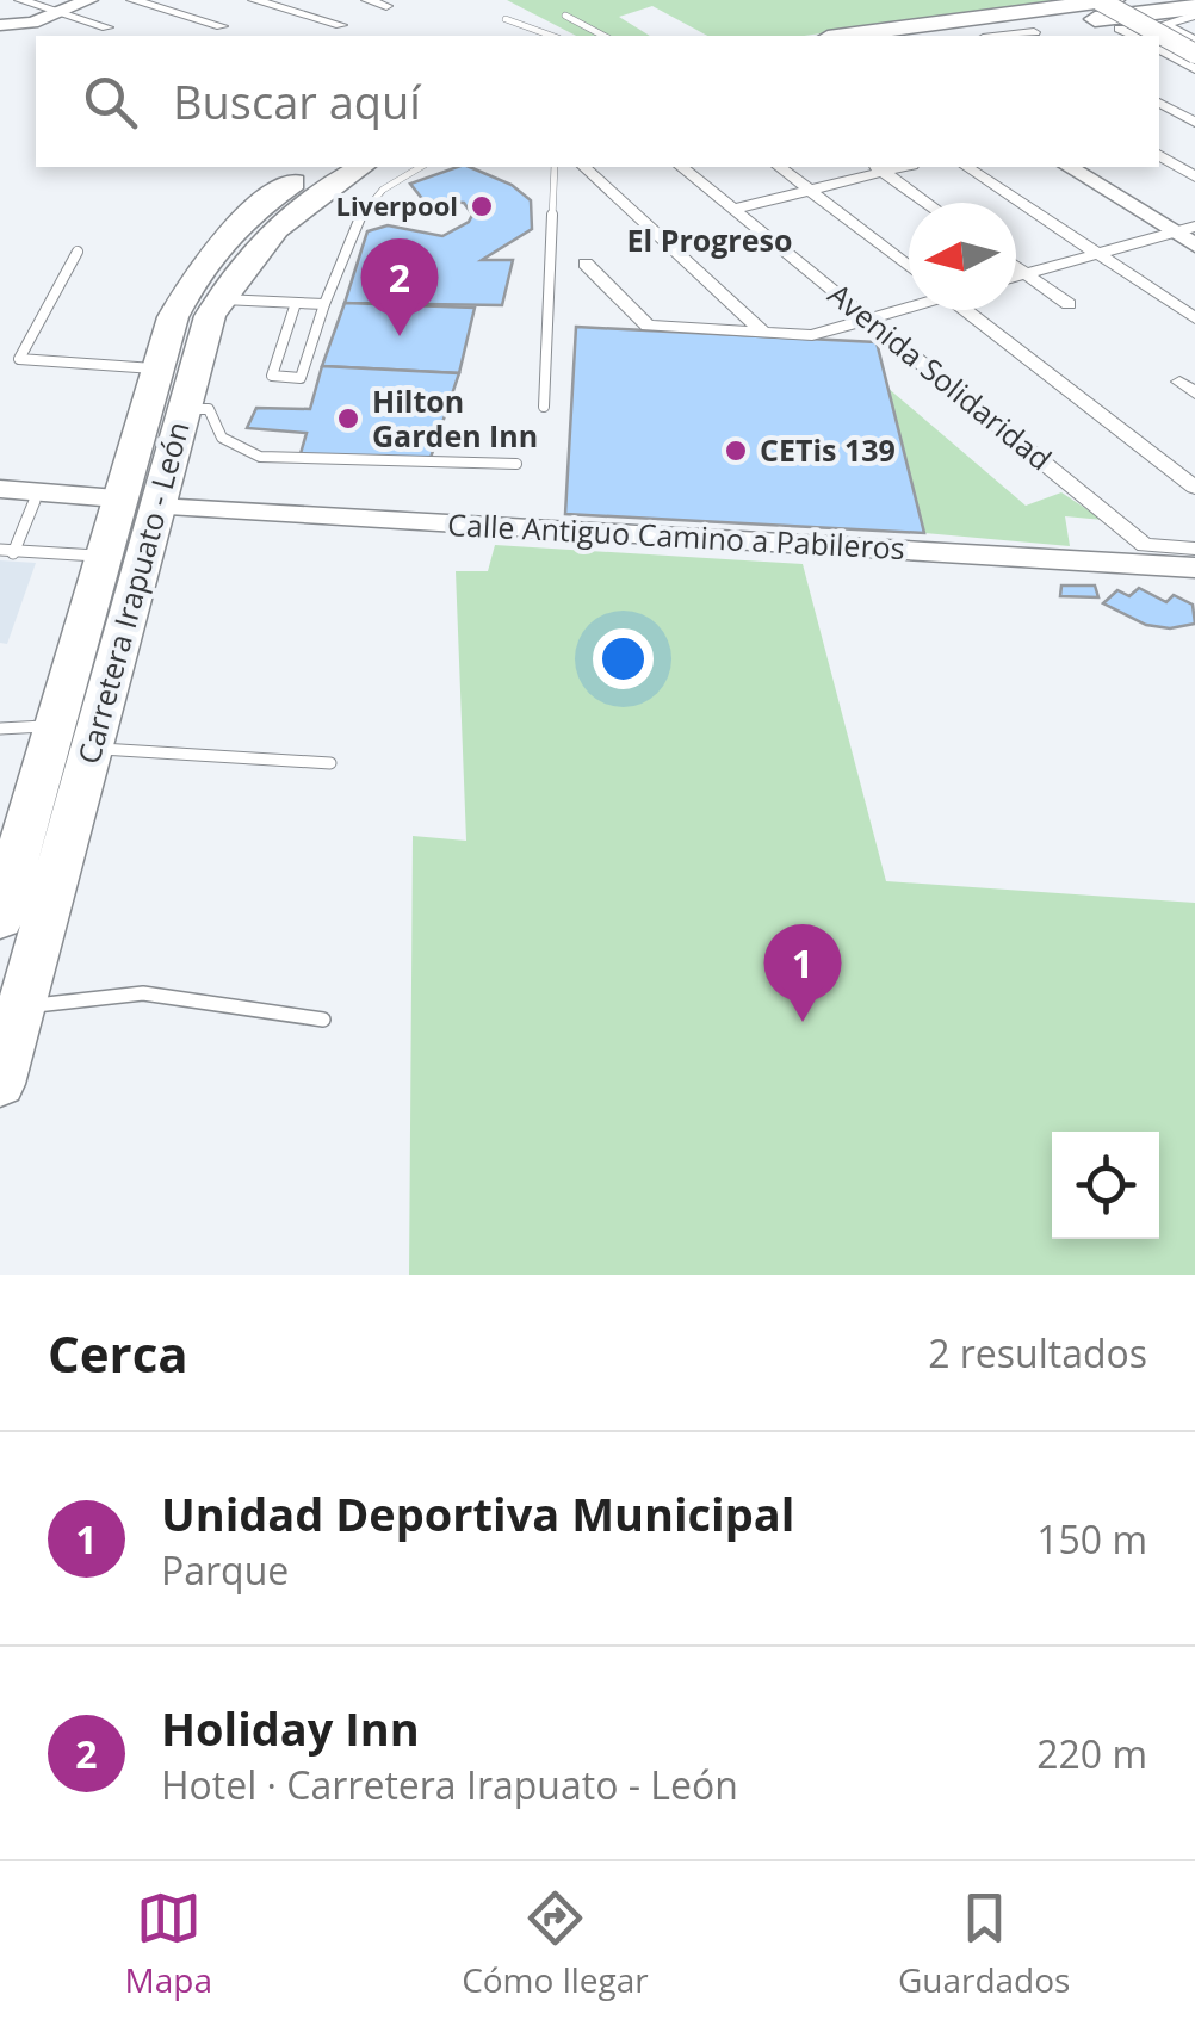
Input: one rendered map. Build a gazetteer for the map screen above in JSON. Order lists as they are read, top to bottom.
{
  "streets": {
    "highway": ["Carretera Irapuato - León"],
    "street": ["Avenida Solidaridad", "Calle Antiguo Camino a Pabileros"]
  },
  "crossings": [
    ["Calle Antiguo Camino a Pabileros", "Carretera Irapuato - León"]
  ],
  "districts": ["El Progreso"],
  "places": ["Liverpool", "Hilton Garden Inn", "CETis 139"],
  "north": "left",
  "page": {
    "search": "Buscar aquí",
    "pins": ["2", "1"],
    "heading": ["Cerca", "2 resultados"],
    "list": [
      {
        "mark": "1",
        "name": "Unidad Deportiva Municipal",
        "note": "Parque",
        "value": "150 m"
      },
      {
        "mark": "2",
        "name": "Holiday Inn",
        "note": "Hotel · Carretera Irapuato - León",
        "value": "220 m"
      }
    ],
    "nav": ["Mapa", "Cómo llegar", "Guardados"]
  }
}
